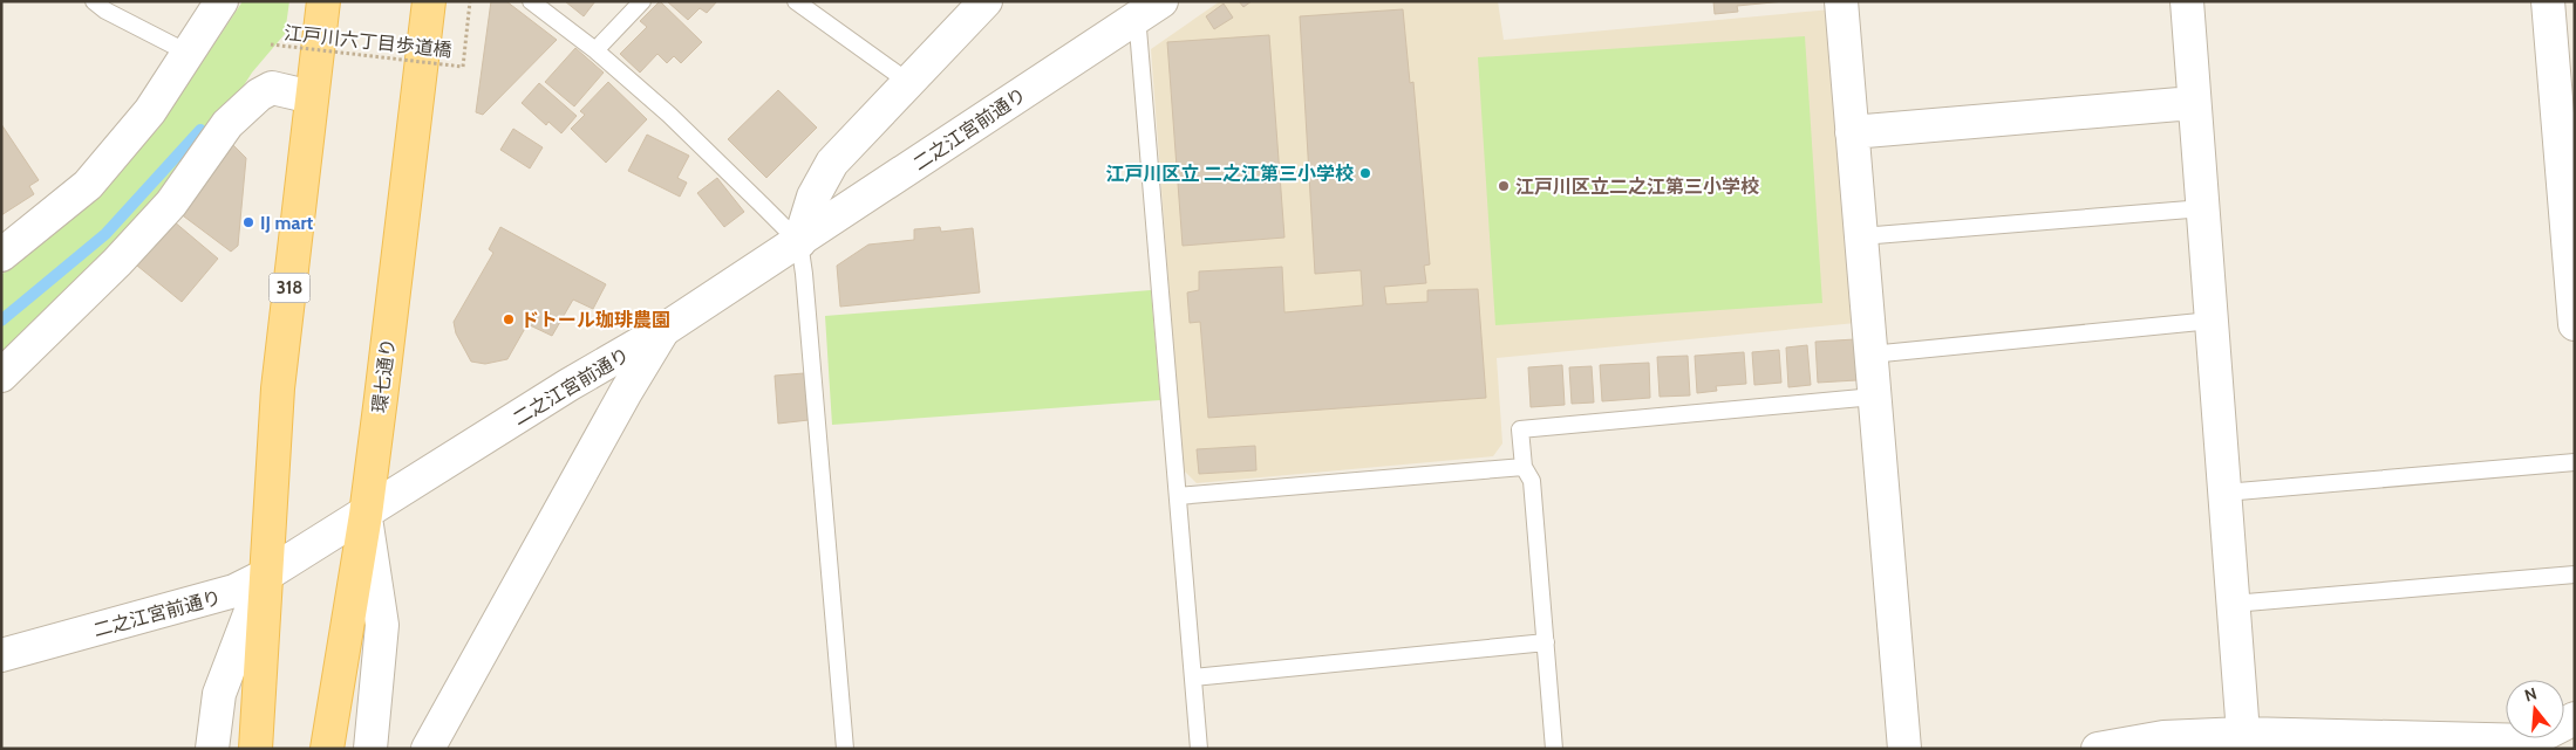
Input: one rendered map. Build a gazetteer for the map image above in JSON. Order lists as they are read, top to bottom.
{
  "streets": {
    "main road": ["318", "環七通り"],
    "street": ["二之江宮前通り"],
    "path": ["江戸川六丁目歩道橋"]
  },
  "crossings": [
    ["二之江宮前通り", "318"],
    ["二之江宮前通り", "環七通り"]
  ],
  "places": [
    "江戸川区立 二之江第三小学校",
    "江戸川区立二之江第三小学校",
    "IJ mart",
    "ドトール珈琲農園"
  ],
  "north": "top"
}
